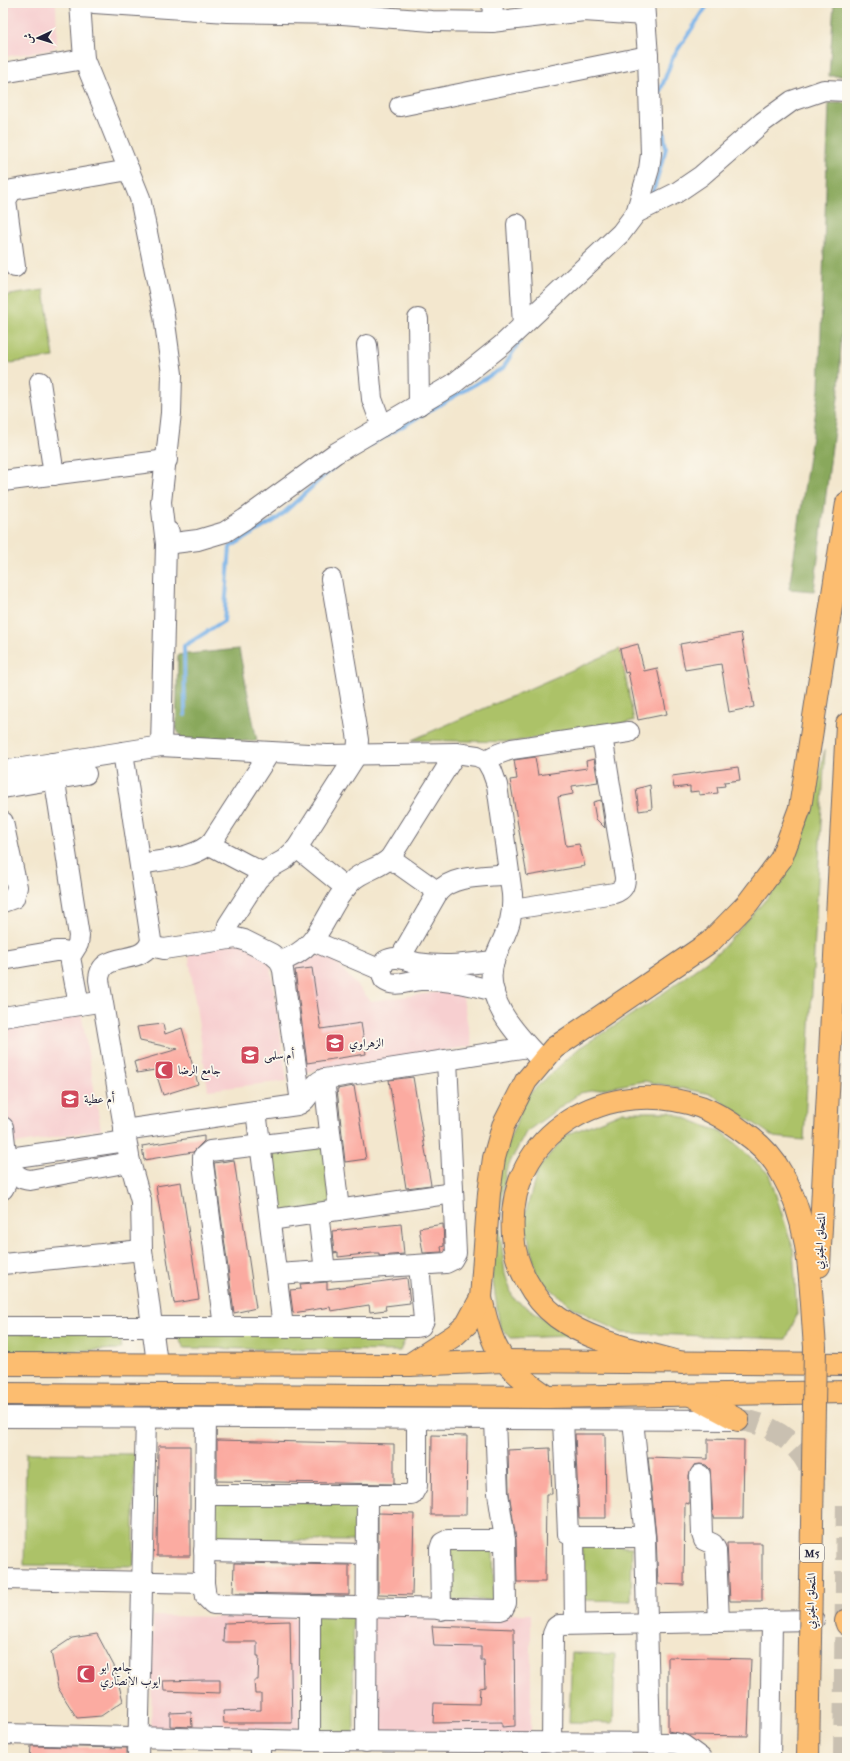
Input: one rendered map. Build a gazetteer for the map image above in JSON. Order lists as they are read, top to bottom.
{
  "streets": {
    "main road": ["المتحلق الجنوبي", "M5"]
  },
  "places": {
    "school or university": ["الزهراوي", "أم سلمى", "أم عطية"],
    "mosque": ["جامع الرضا", "جامع ابو ايوب الانصاري"]
  },
  "north": "left"
}
